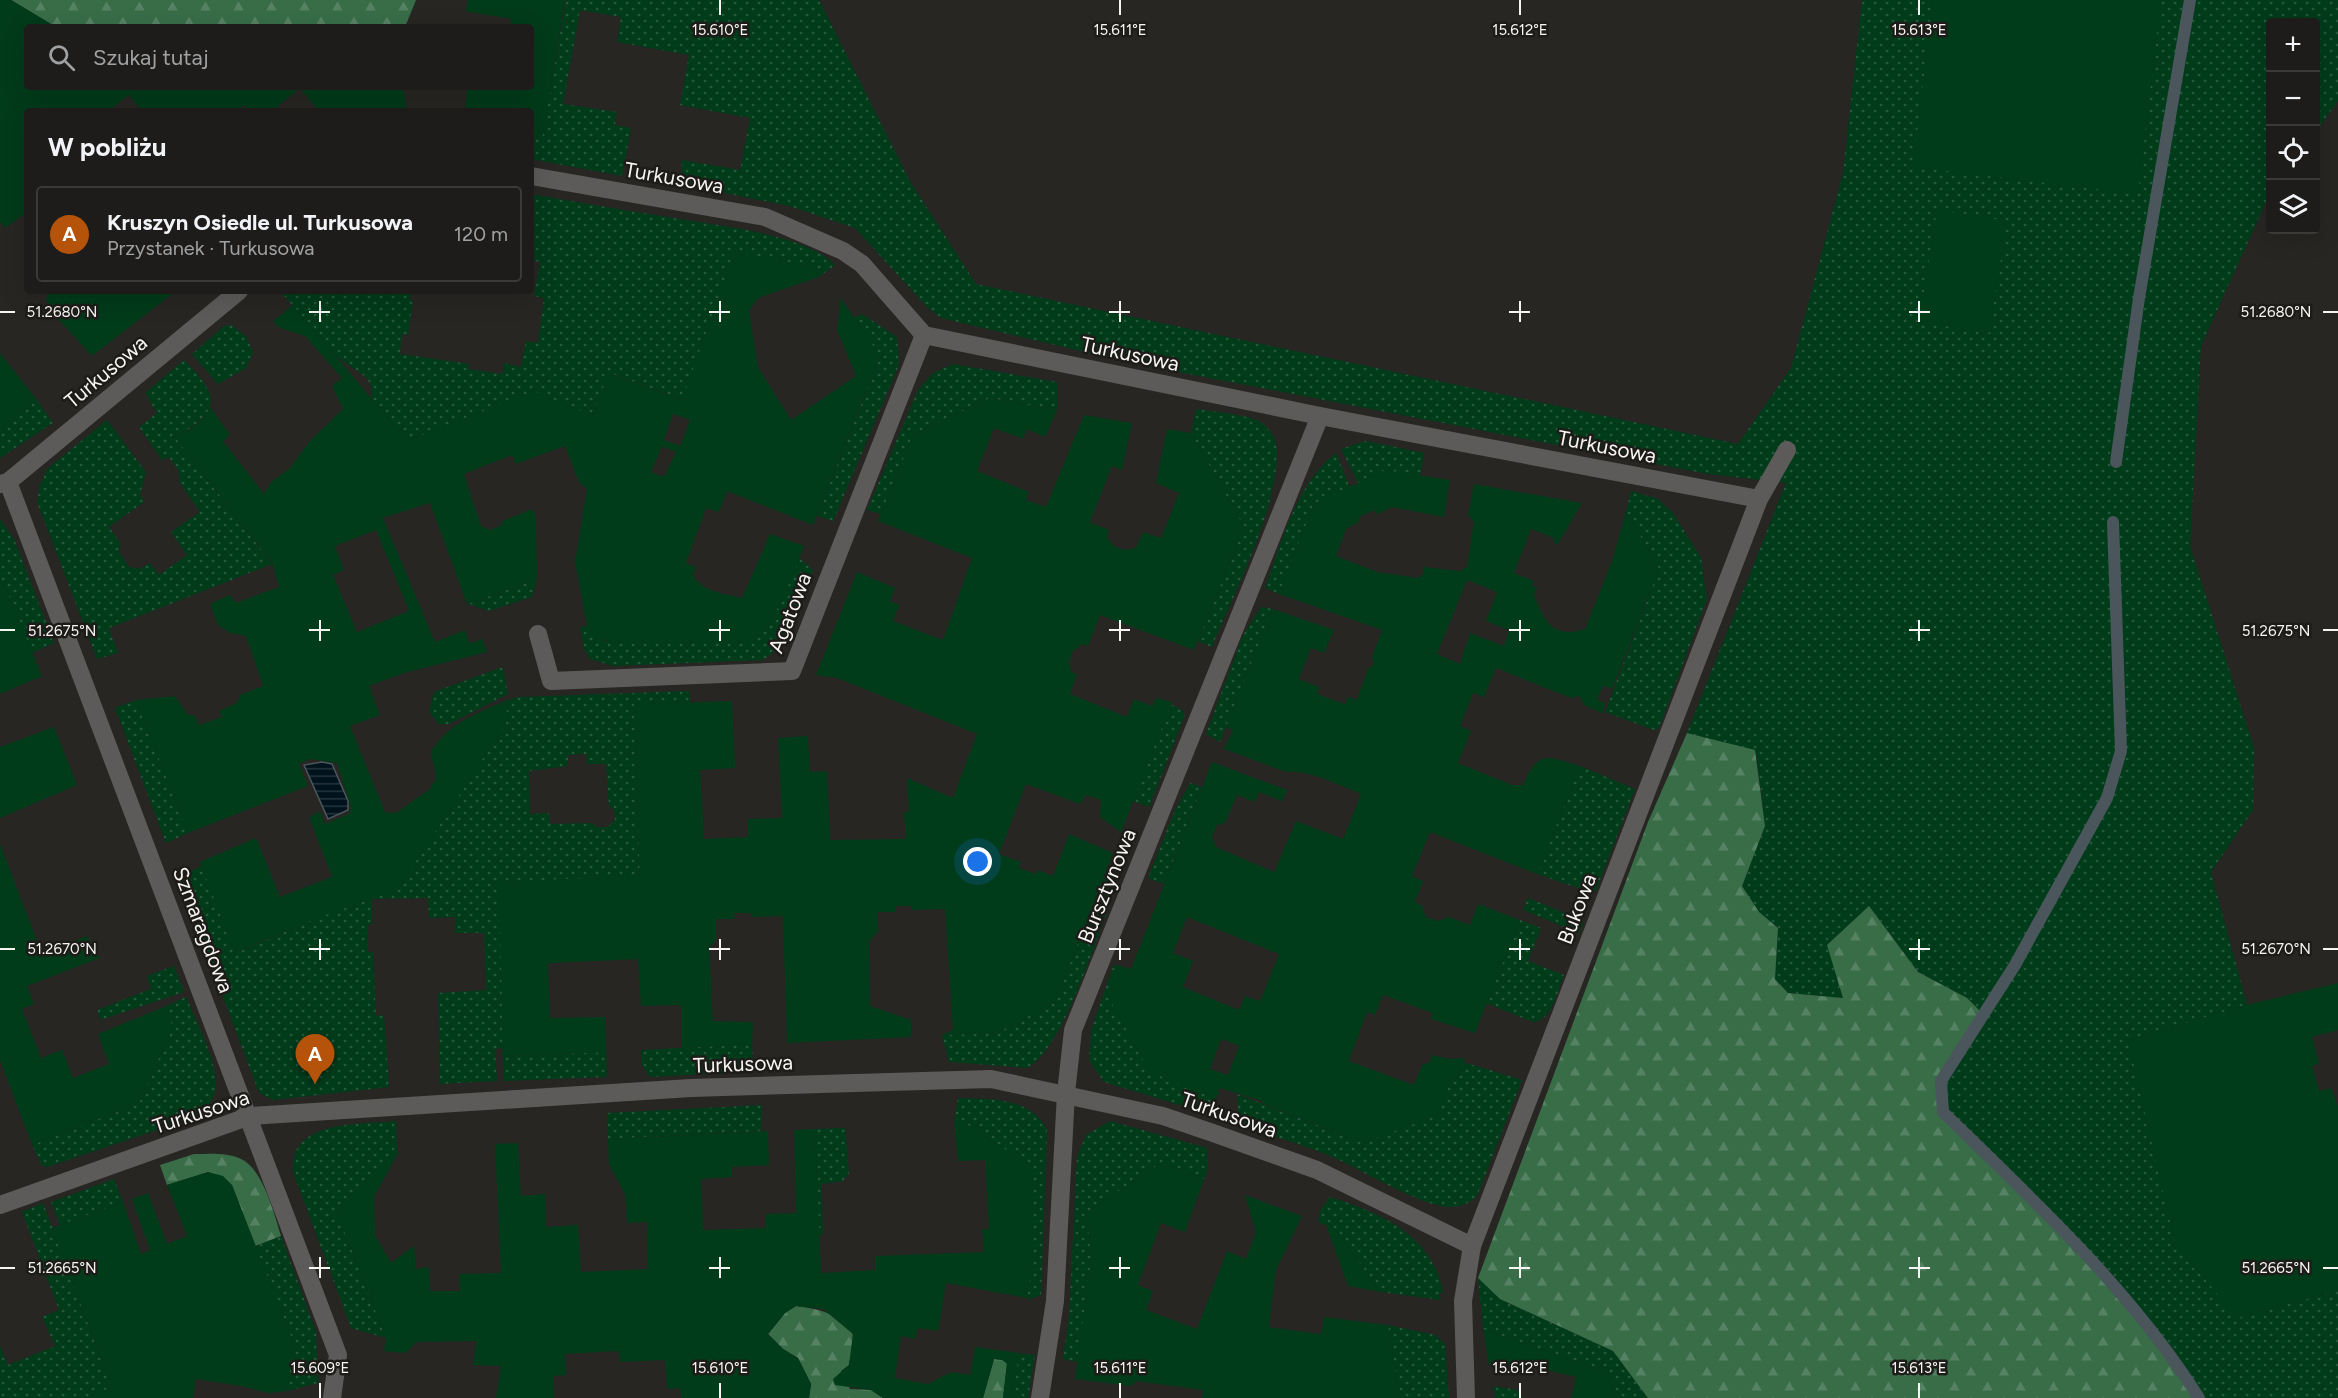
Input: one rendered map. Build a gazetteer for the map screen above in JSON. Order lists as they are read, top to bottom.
{
  "streets": {
    "street": [
      "Turkusowa",
      "Agatowa",
      "Bursztynowa",
      "Bukowa",
      "Szmaragdowa"
    ]
  },
  "crossings": [
    ["Turkusowa", "Agatowa"],
    ["Turkusowa", "Bursztynowa"],
    ["Turkusowa", "Bukowa"],
    ["Turkusowa", "Szmaragdowa"]
  ],
  "page": {
    "map_buttons": ["+", "−"],
    "search": "Szukaj tutaj",
    "heading": "W pobliżu",
    "list": [
      {
        "mark": "A",
        "name": "Kruszyn Osiedle ul. Turkusowa",
        "note": "Przystanek · Turkusowa",
        "value": "120 m"
      }
    ],
    "pins": "A"
  },
  "coordinates": [
    "15.610°E",
    "15.611°E",
    "15.612°E",
    "15.613°E",
    "51.2680°N",
    "51.2675°N",
    "51.2670°N",
    "51.2665°N",
    "15.609°E"
  ]
}
